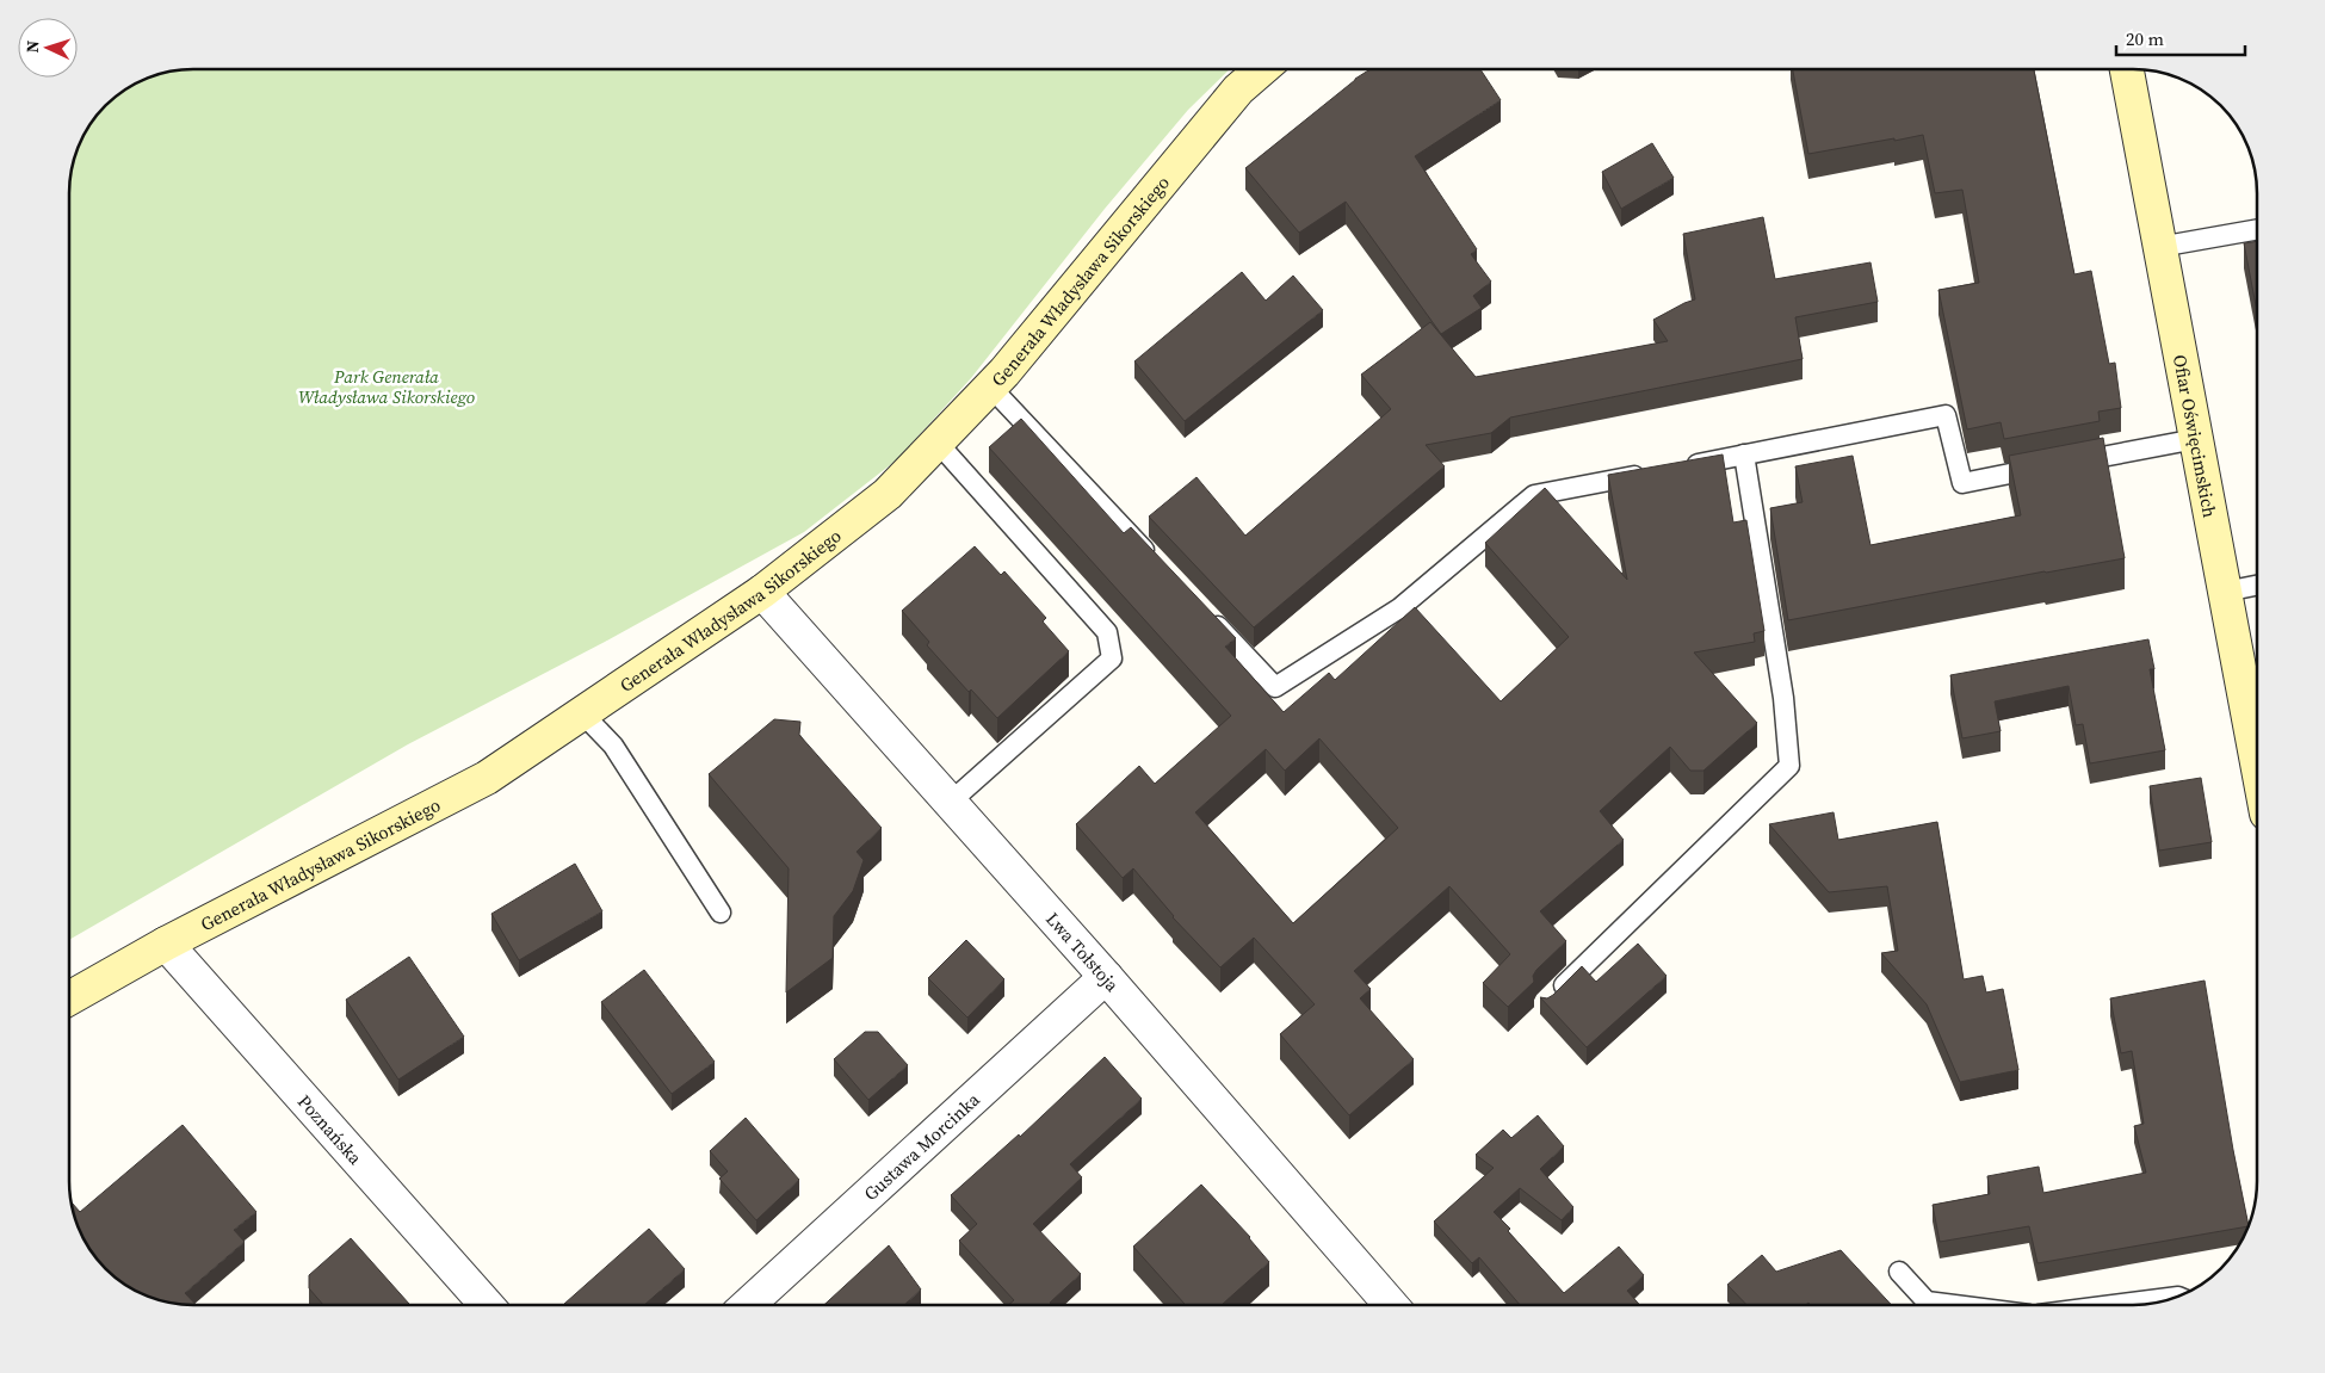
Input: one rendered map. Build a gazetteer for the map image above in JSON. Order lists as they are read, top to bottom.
{
  "streets": {
    "street": [
      "Generała Władysława Sikorskiego",
      "Ofiar Oświęcimskich",
      "Lwa Tołstoja",
      "Poznańska",
      "Gustawa Morcinka"
    ]
  },
  "crossings": [
    ["Generała Władysława Sikorskiego", "Lwa Tołstoja"],
    ["Generała Władysława Sikorskiego", "Poznańska"],
    ["Lwa Tołstoja", "Gustawa Morcinka"]
  ],
  "parks": ["Park Generała Władysława Sikorskiego"],
  "scale_bar": "20 m",
  "north": "left"
}
